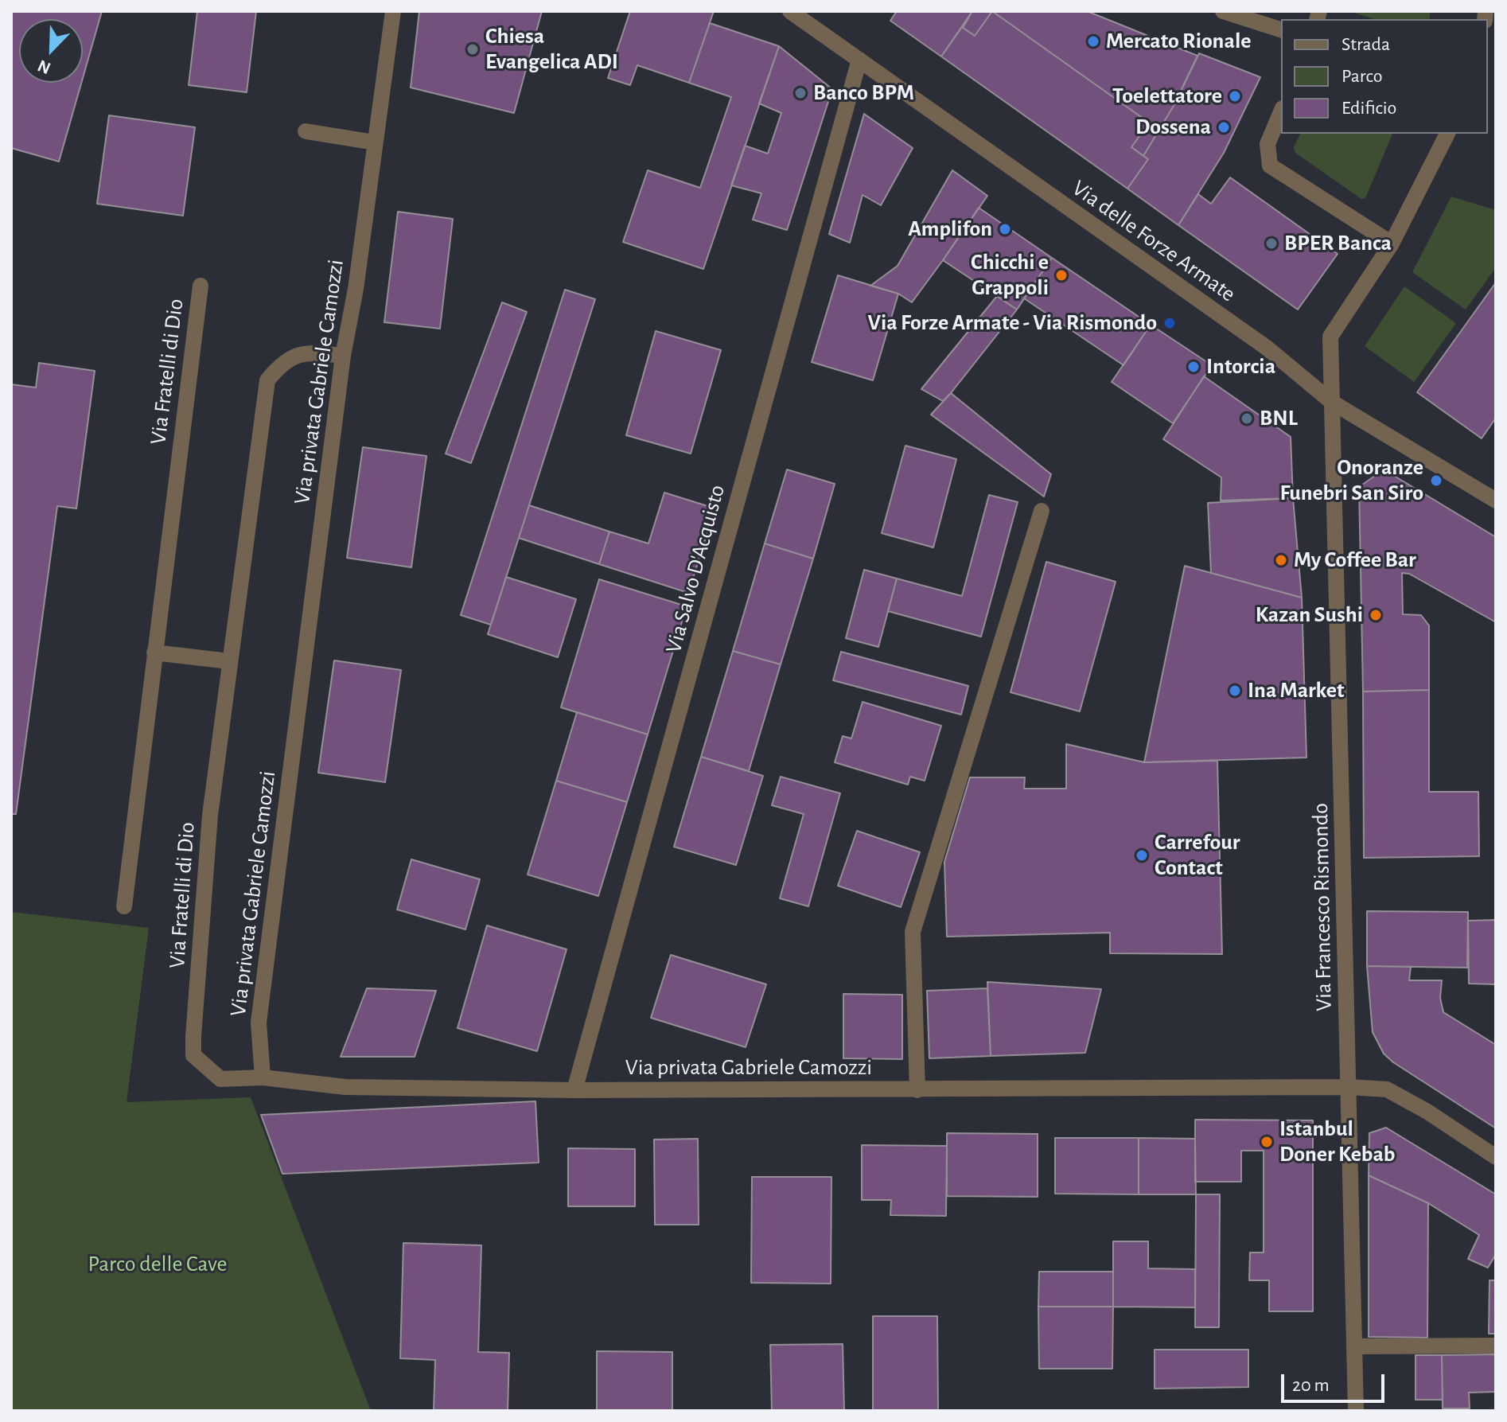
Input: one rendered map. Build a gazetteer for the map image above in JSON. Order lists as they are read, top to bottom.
{
  "streets": {
    "street": [
      "Via delle Forze Armate",
      "Via Fratelli di Dio",
      "Via privata Gabriele Camozzi",
      "Via Salvo D'Acquisto",
      "Via Francesco Rismondo"
    ]
  },
  "crossings": [
    ["Via delle Forze Armate", "Via Salvo D'Acquisto"],
    ["Via delle Forze Armate", "Via Francesco Rismondo"],
    ["Via Fratelli di Dio", "Via privata Gabriele Camozzi"],
    ["Via privata Gabriele Camozzi", "Via Salvo D'Acquisto"],
    ["Via privata Gabriele Camozzi", "Via Francesco Rismondo"]
  ],
  "parks": ["Parco delle Cave"],
  "places": [
    "Mercato Rionale",
    "Chiesa Evangelica ADI",
    "Banco BPM",
    "Toelettatore",
    "Dossena",
    "Amplifon",
    "BPER Banca",
    "Chicchi e Grappoli",
    "Via Forze Armate - Via Rismondo",
    "Intorcia",
    "BNL",
    "Onoranze Funebri San Siro",
    "My Coffee Bar",
    "Kazan Sushi",
    "Ina Market",
    "Carrefour Contact",
    "Istanbul Doner Kebab"
  ],
  "legend": ["Strada", "Parco", "Edificio"],
  "scale_bar": "20 m",
  "north": "bottom left"
}
